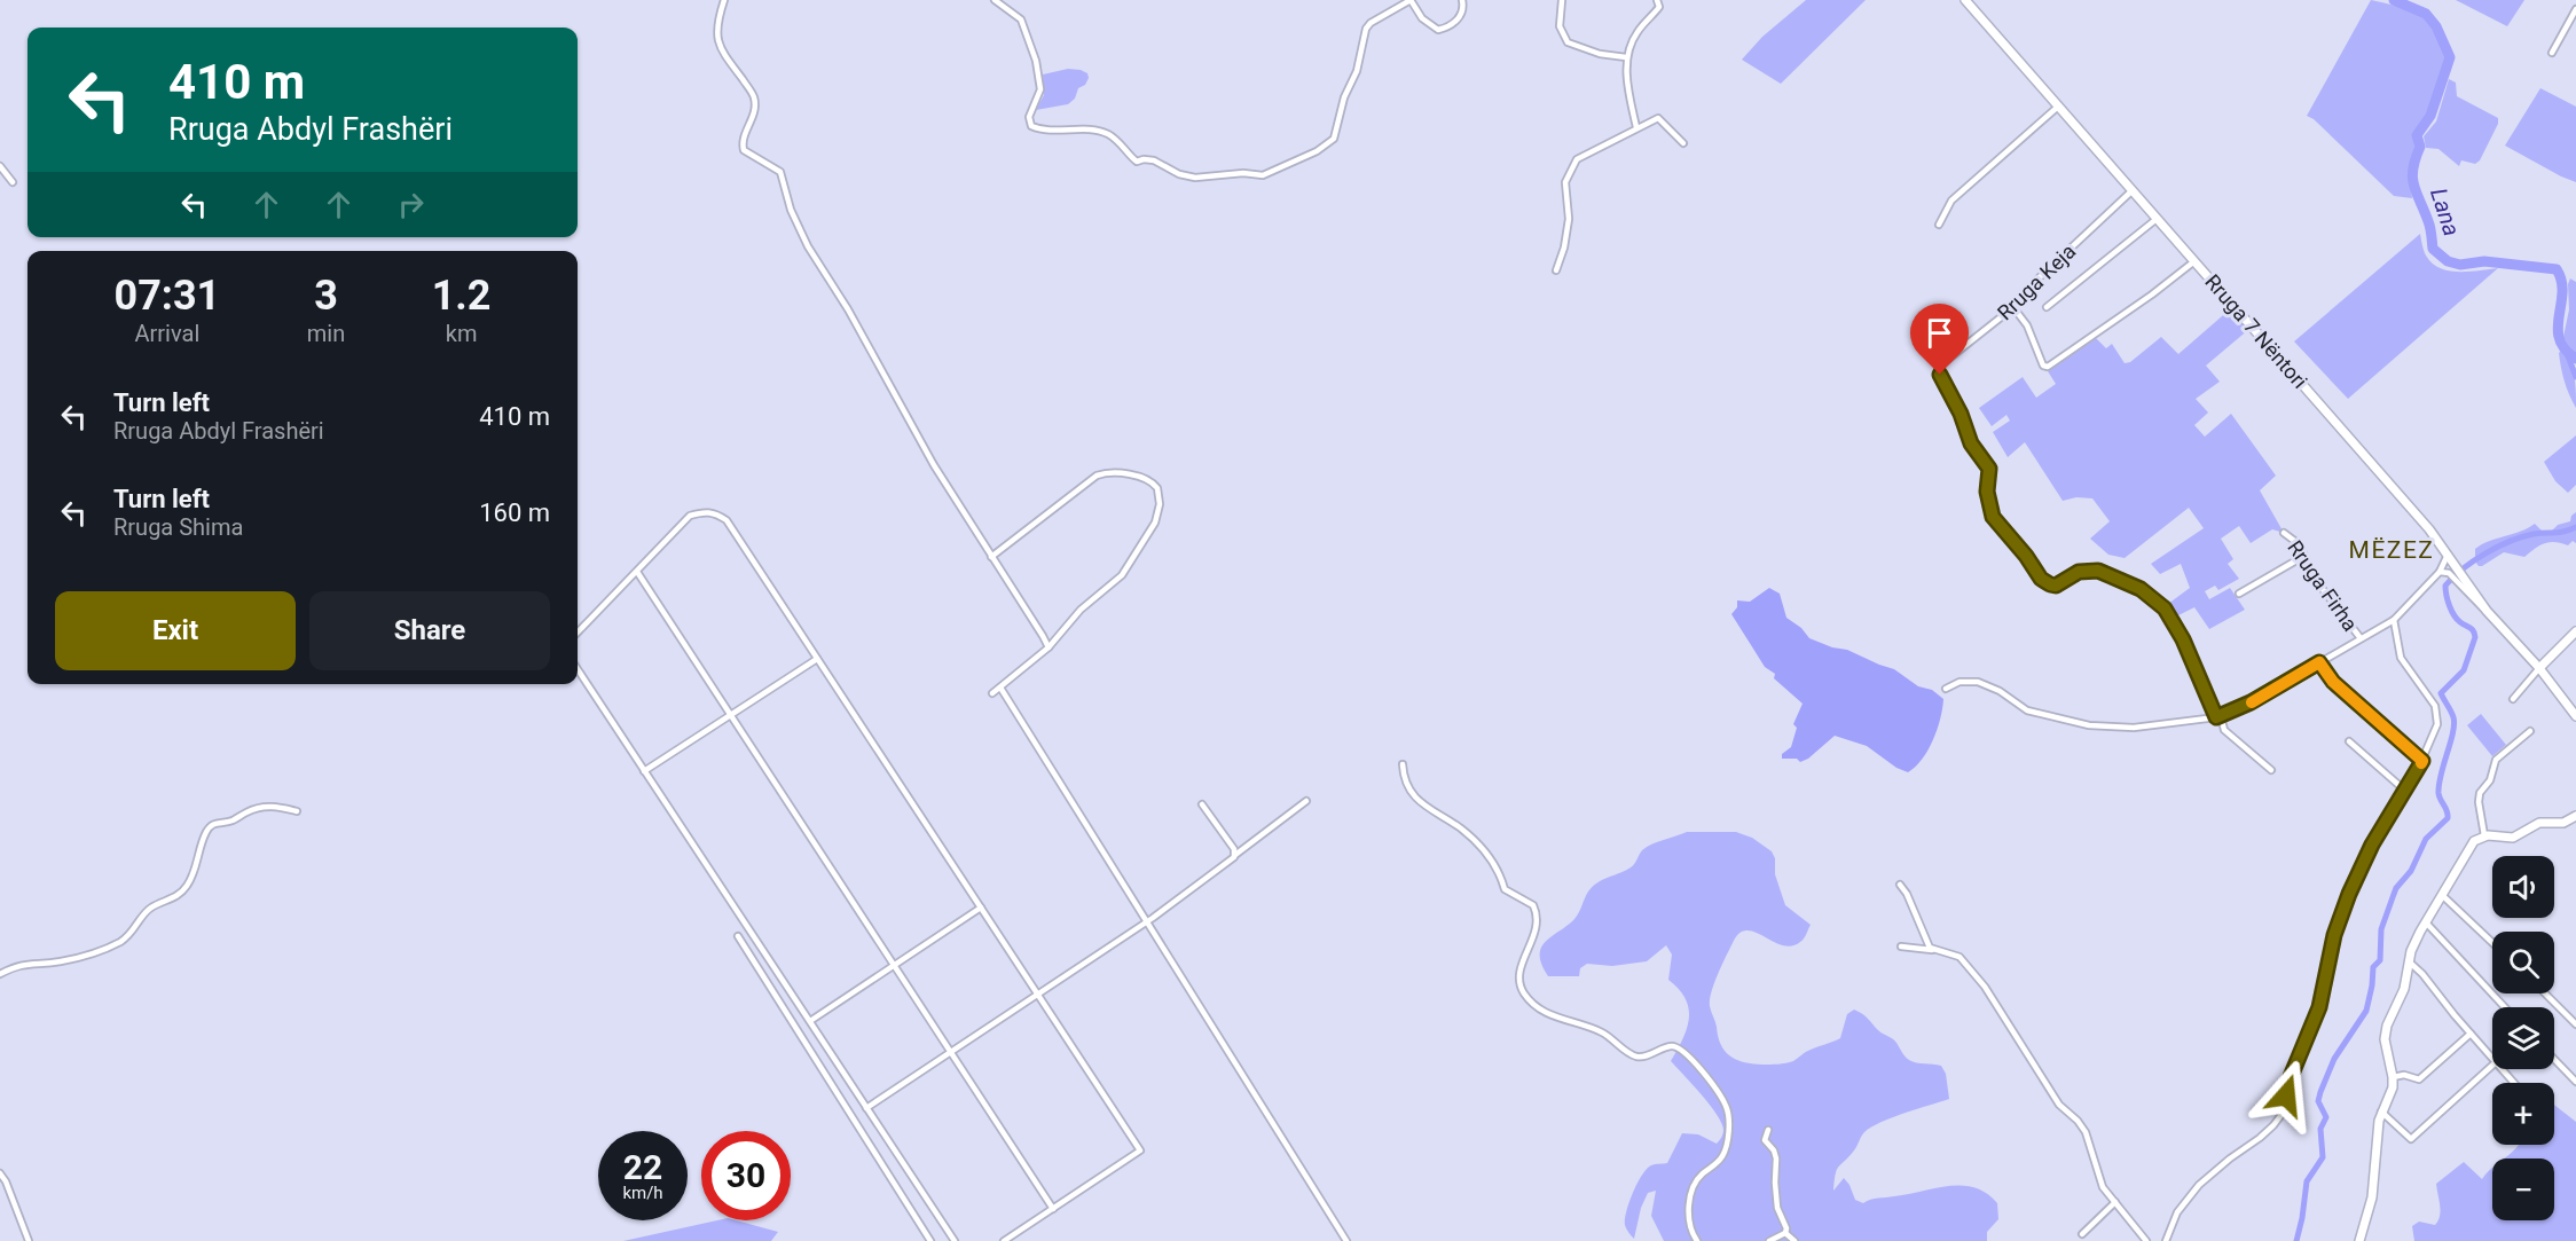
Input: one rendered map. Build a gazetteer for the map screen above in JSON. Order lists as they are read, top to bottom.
{
  "streets": {
    "main road": ["Rruga 7 Nëntori"],
    "street": ["Rruga Keja", "Rruga Firha"]
  },
  "crossings": [
    ["Rruga Keja", "Rruga 7 Nëntori"]
  ],
  "districts": ["MËZEZ"],
  "water": ["Lana"],
  "page": {
    "turn": ["410 m", "Rruga Abdyl Frashëri"],
    "eta": [
      "07:31",
      "Arrival",
      "3",
      "min",
      "1.2",
      "km"
    ],
    "list": [
      {
        "name": "Turn left",
        "note": "Rruga Abdyl Frashëri",
        "value": "410 m"
      },
      {
        "name": "Turn left",
        "note": "Rruga Shima",
        "value": "160 m"
      }
    ],
    "buttons": ["Exit", "Share"],
    "map_buttons": ["+", "−"],
    "speed": "22 km/h",
    "limit": "30"
  }
}
